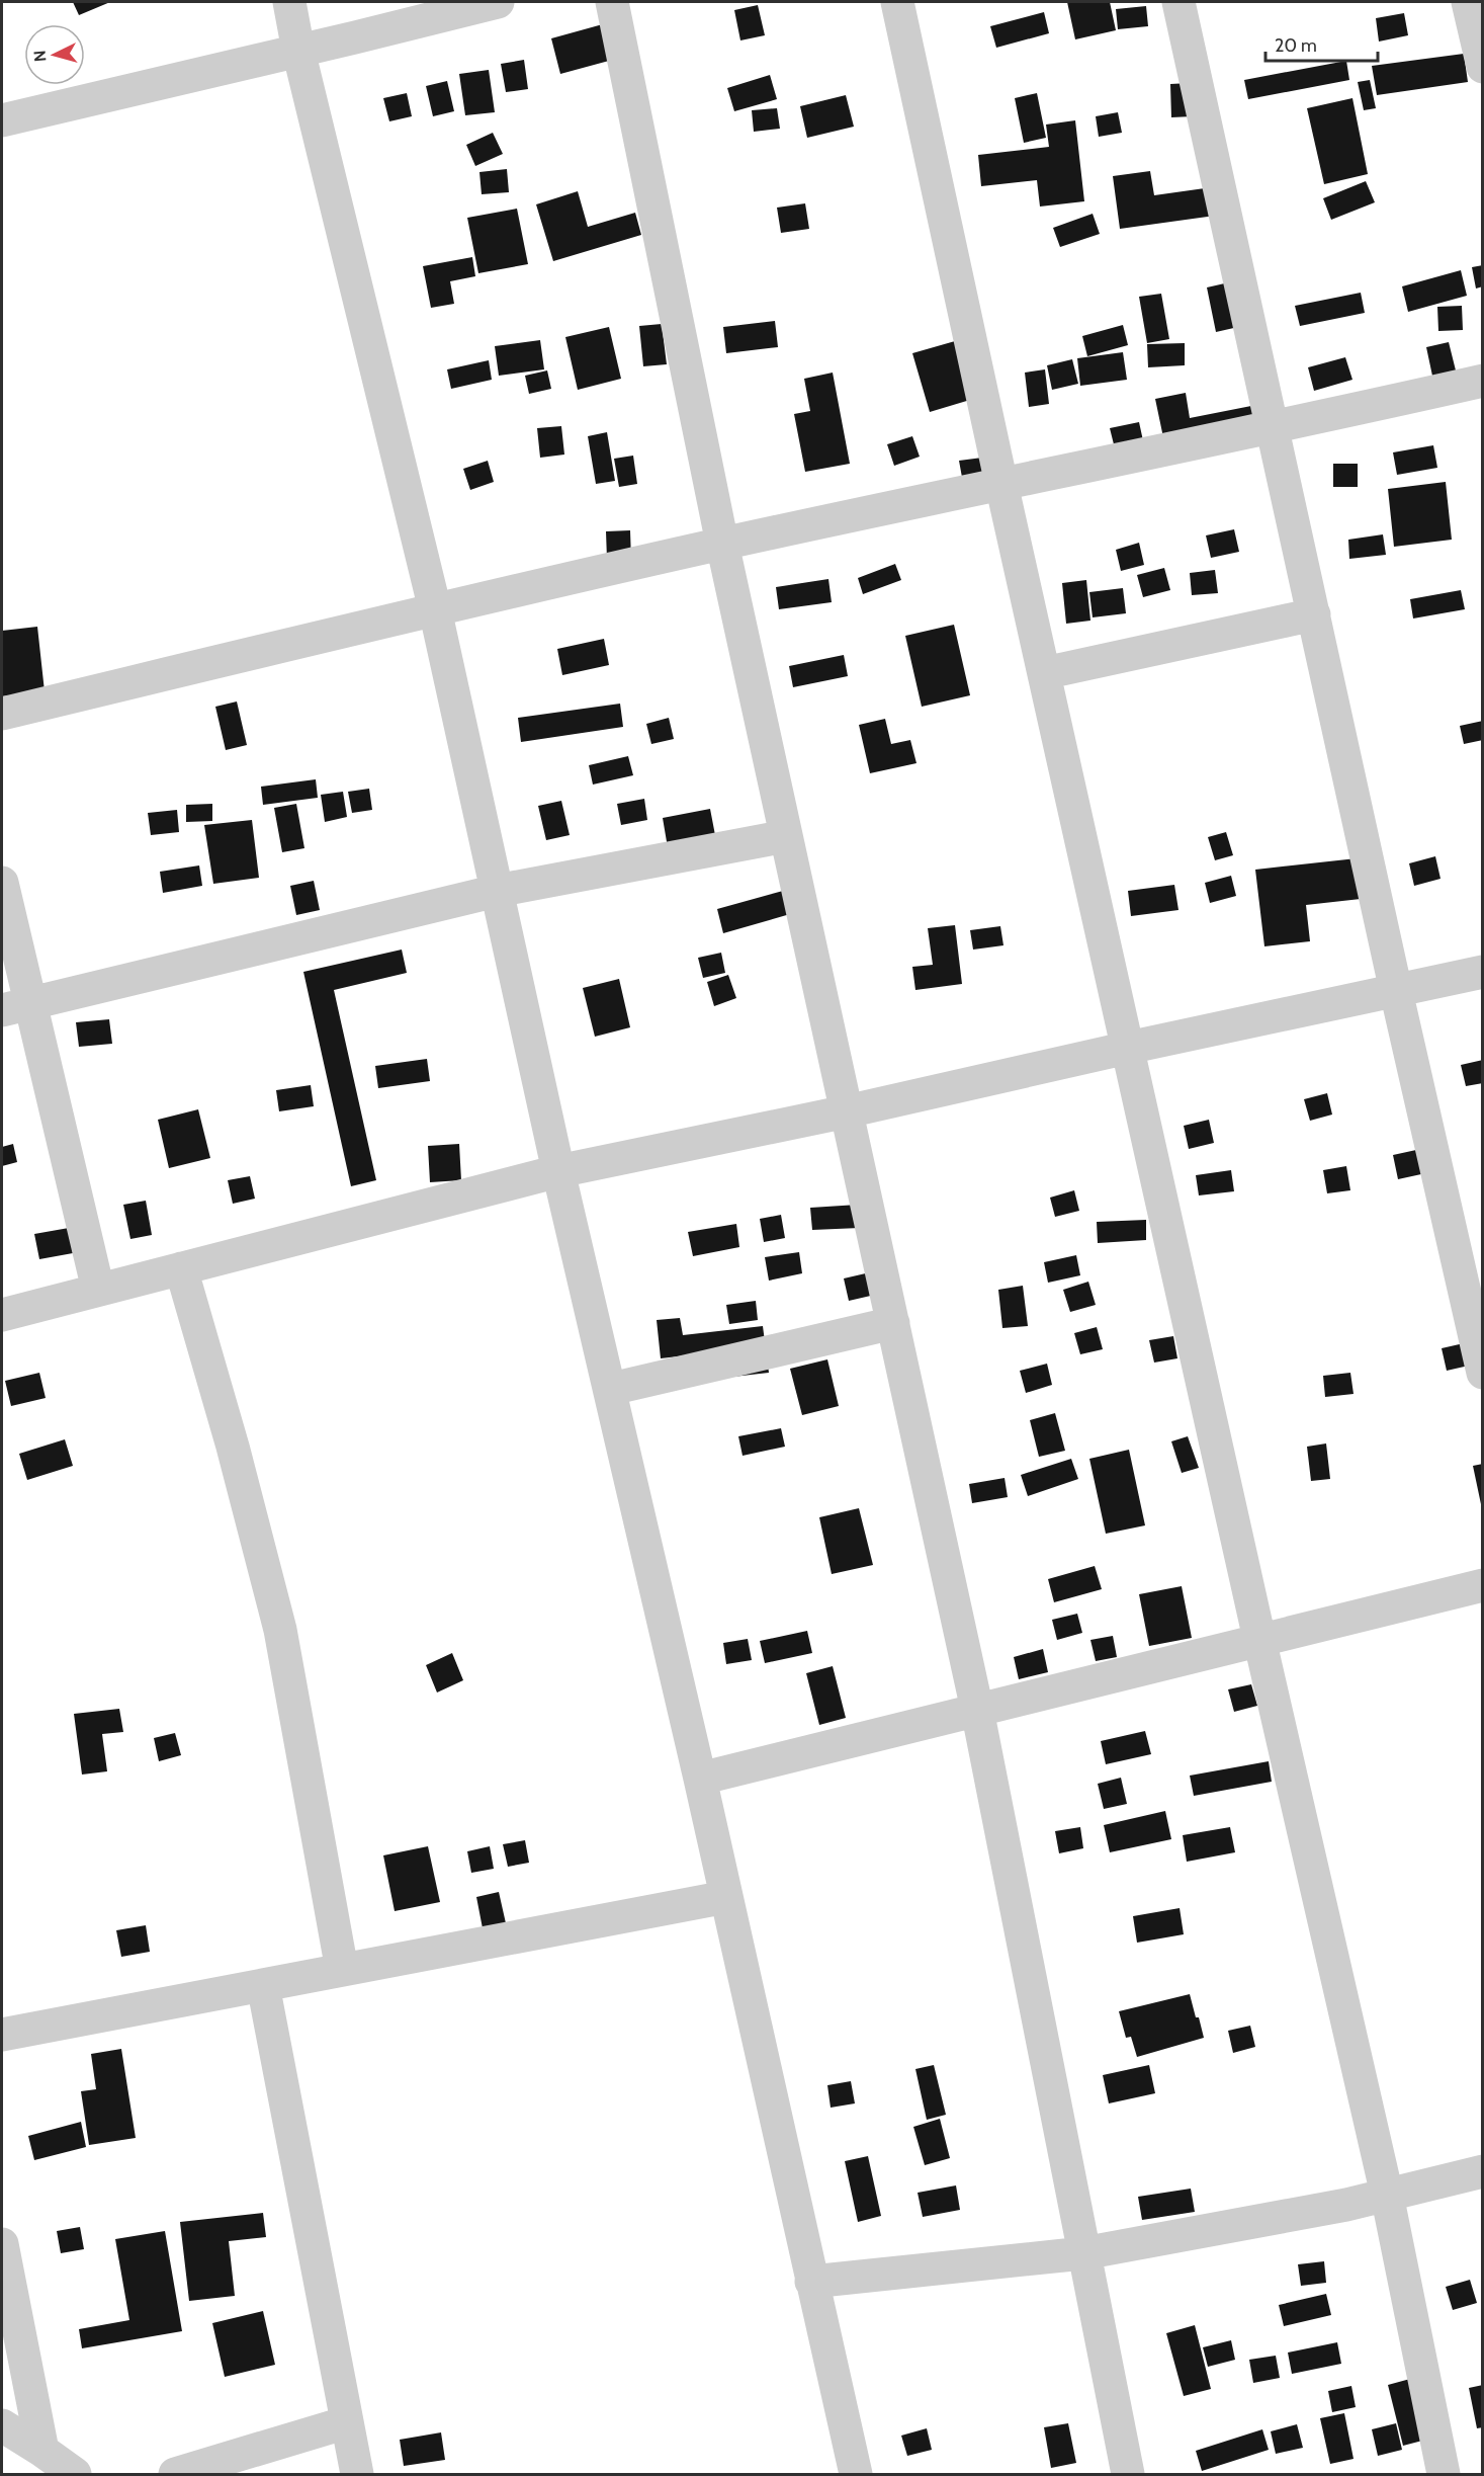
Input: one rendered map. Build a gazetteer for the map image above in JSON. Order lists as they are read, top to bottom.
{
  "scale_bar": "20 m",
  "north": "left"
}
